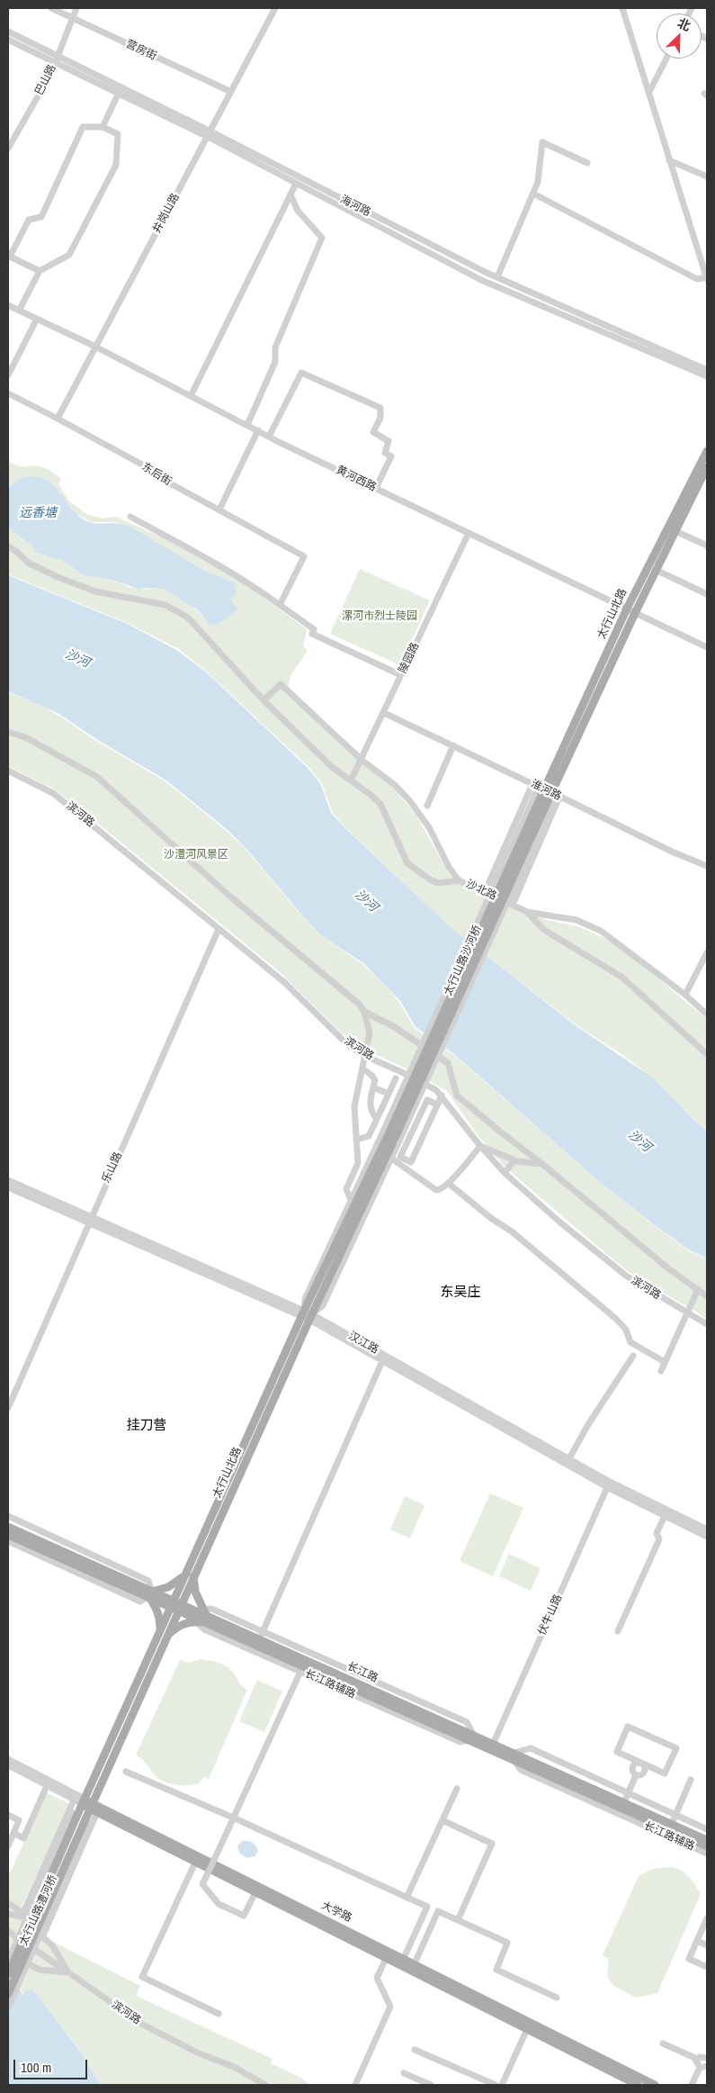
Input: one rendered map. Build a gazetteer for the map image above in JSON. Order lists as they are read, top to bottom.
{
  "streets": {
    "main road": [
      "太行山北路",
      "太行山路沙河桥",
      "长江路",
      "太行山路澧河桥",
      "大学路"
    ],
    "street": [
      "营房街",
      "巴山路",
      "海河路",
      "井岗山路",
      "东后街",
      "黄河西路",
      "陵园路",
      "淮河路",
      "滨河路",
      "沙北路",
      "乐山路",
      "汉江路",
      "伏牛山路",
      "长江路辅路"
    ]
  },
  "crossings": [
    ["营房街", "巴山路"],
    ["营房街", "井岗山路"],
    ["巴山路", "海河路"],
    ["海河路", "井岗山路"],
    ["井岗山路", "东后街"],
    ["井岗山路", "黄河西路"],
    ["黄河西路", "太行山北路"],
    ["黄河西路", "陵园路"],
    ["太行山北路", "淮河路"],
    ["太行山北路", "太行山路沙河桥"],
    ["太行山北路", "汉江路"],
    ["太行山北路", "长江路"],
    ["太行山北路", "太行山路澧河桥"],
    ["太行山北路", "大学路"],
    ["陵园路", "淮河路"],
    ["陵园路", "沙北路"],
    ["淮河路", "太行山路沙河桥"],
    ["滨河路", "乐山路"],
    ["滨河路", "太行山路澧河桥"],
    ["乐山路", "汉江路"],
    ["汉江路", "伏牛山路"],
    ["伏牛山路", "长江路"],
    ["长江路", "长江路辅路"]
  ],
  "districts": ["东吴庄", "挂刀营"],
  "water": ["远香塘", "沙河"],
  "parks": ["漯河市烈士陵园", "沙澧河风景区"],
  "scale_bar": "100 m",
  "north": "top right"
}
